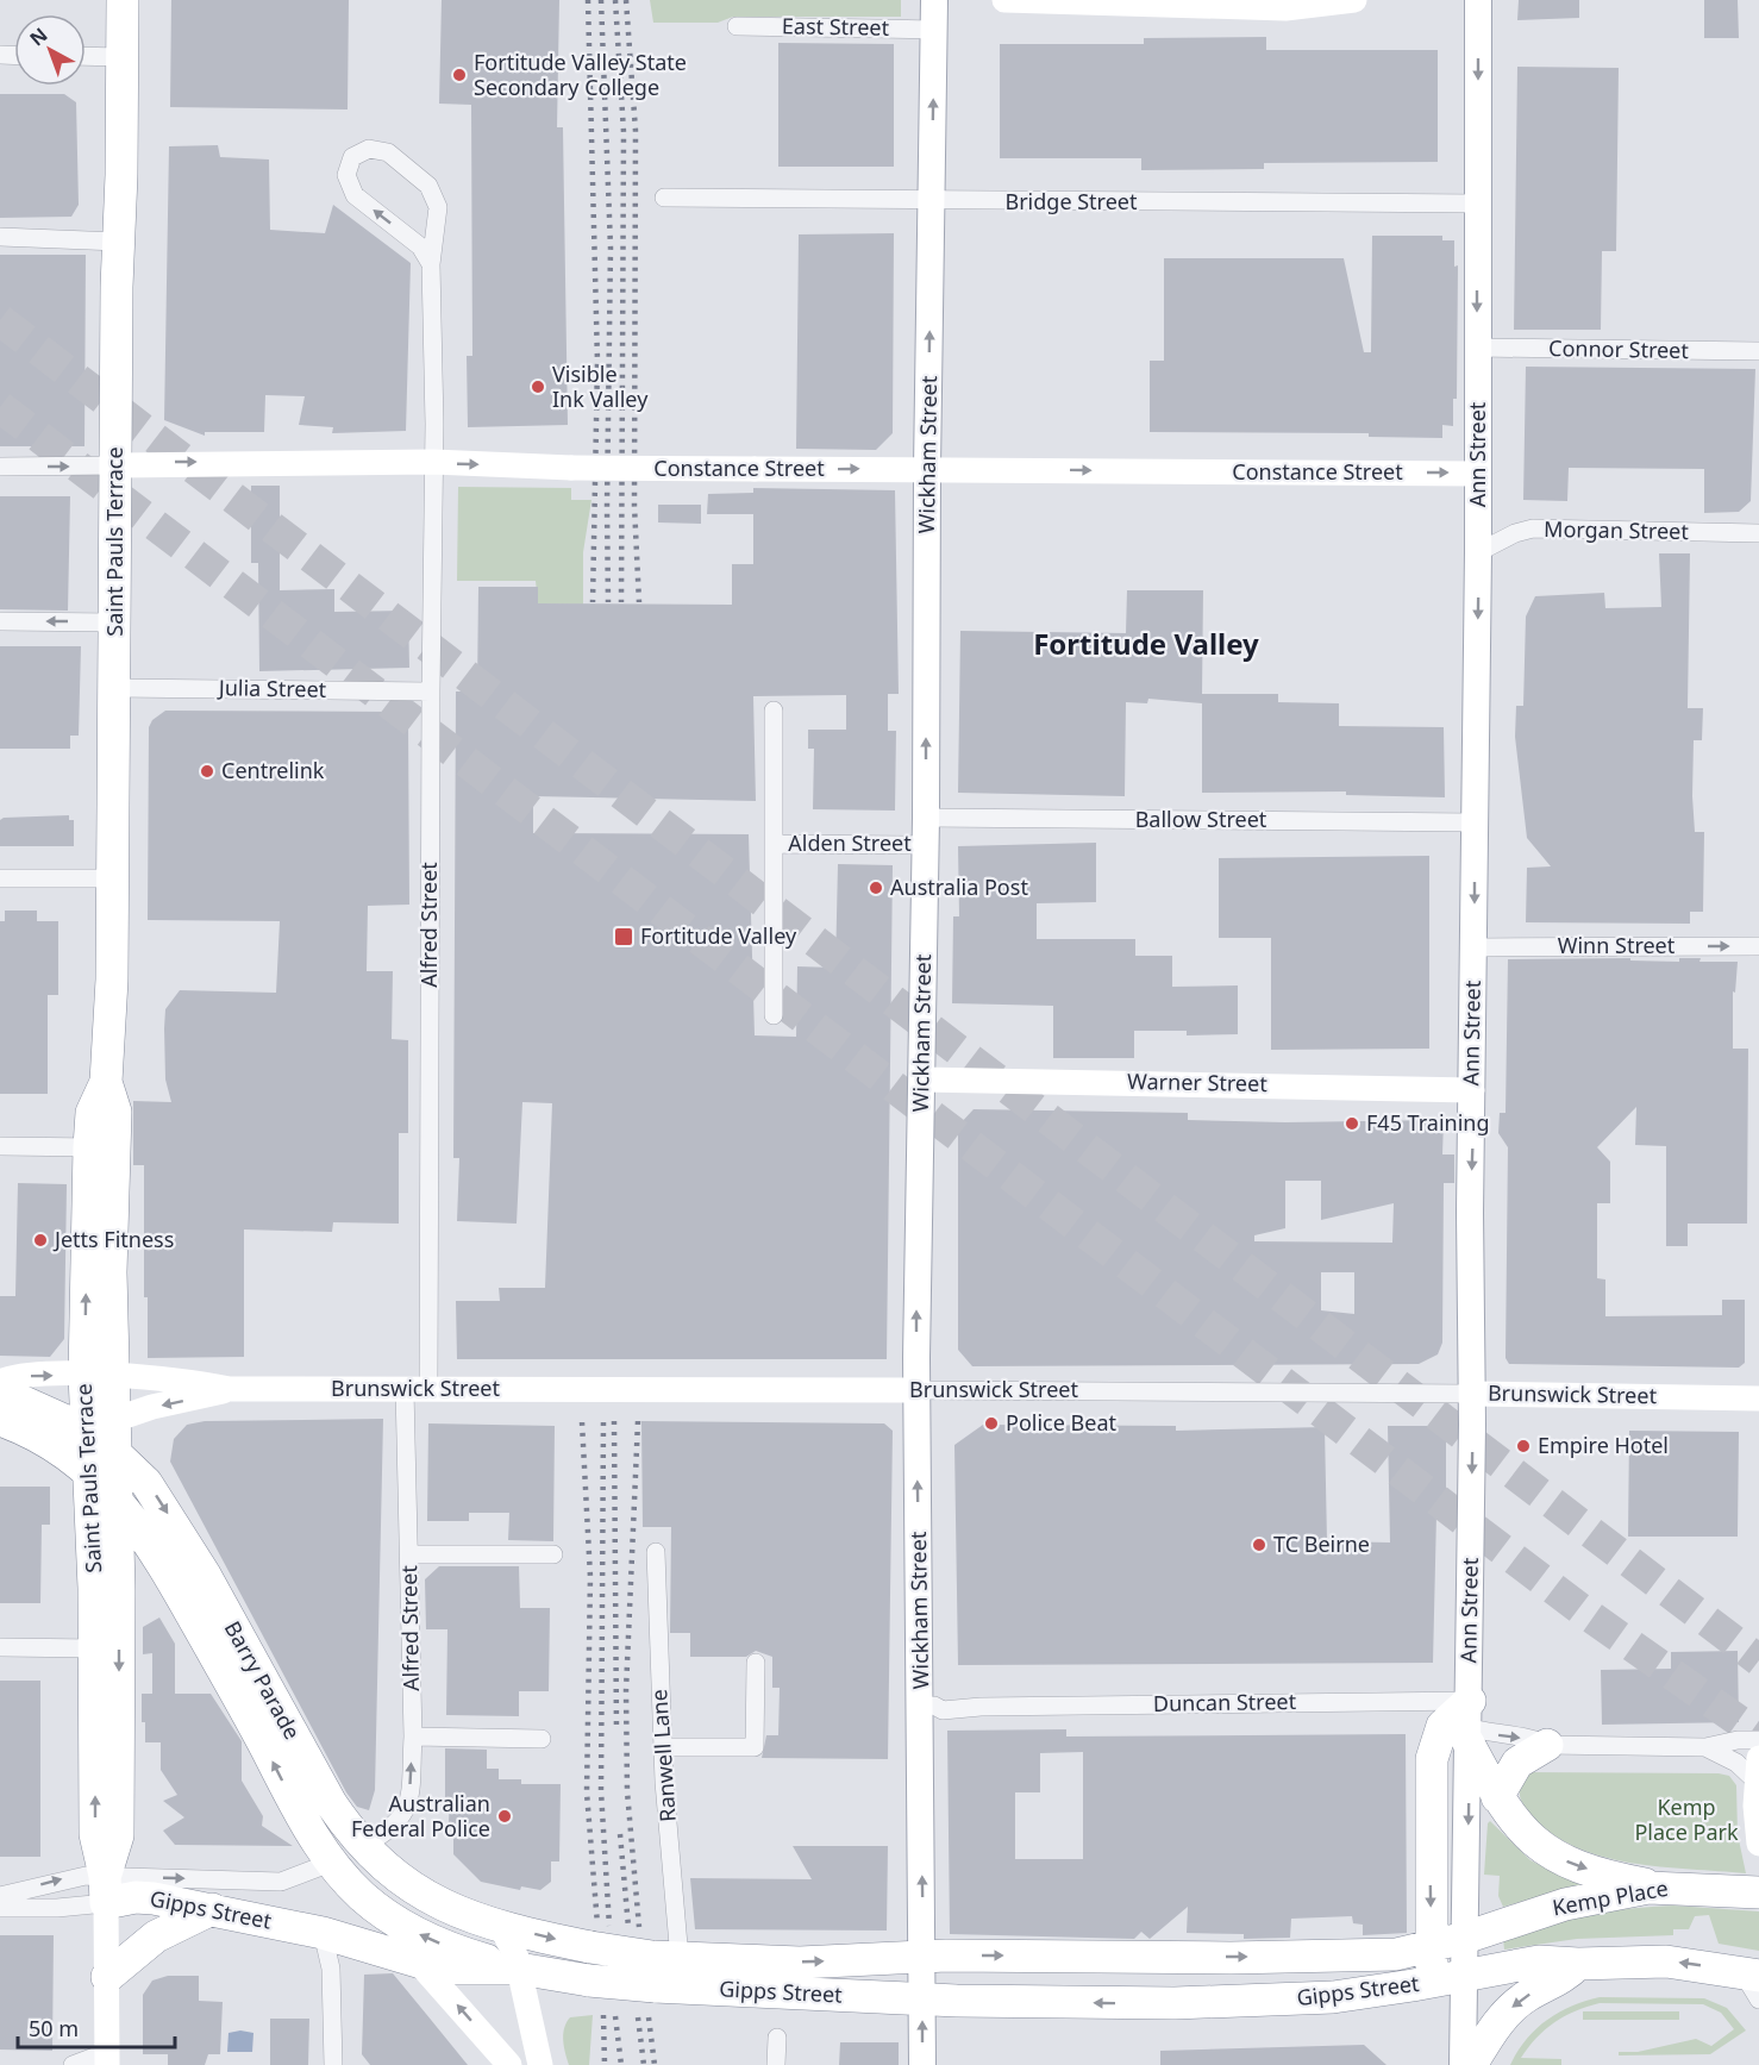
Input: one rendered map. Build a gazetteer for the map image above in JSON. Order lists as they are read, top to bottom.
{
  "streets": {
    "highway": [
      "Saint Pauls Terrace",
      "Brunswick Street",
      "Barry Parade",
      "Kemp Place",
      "Gipps Street"
    ],
    "main road": ["Wickham Street", "Ann Street"],
    "street": [
      "East Street",
      "Bridge Street",
      "Connor Street",
      "Constance Street",
      "Morgan Street",
      "Julia Street",
      "Ballow Street",
      "Alden Street",
      "Alfred Street",
      "Winn Street",
      "Warner Street",
      "Duncan Street",
      "Ranwell Lane"
    ]
  },
  "crossings": [
    ["East Street", "Wickham Street"],
    ["Bridge Street", "Wickham Street"],
    ["Bridge Street", "Ann Street"],
    ["Connor Street", "Ann Street"],
    ["Wickham Street", "Constance Street"],
    ["Wickham Street", "Ballow Street"],
    ["Wickham Street", "Alden Street"],
    ["Wickham Street", "Warner Street"],
    ["Wickham Street", "Brunswick Street"],
    ["Wickham Street", "Duncan Street"],
    ["Wickham Street", "Gipps Street"],
    ["Ann Street", "Constance Street"],
    ["Ann Street", "Morgan Street"],
    ["Ann Street", "Ballow Street"],
    ["Ann Street", "Winn Street"],
    ["Ann Street", "Warner Street"],
    ["Ann Street", "Brunswick Street"],
    ["Ann Street", "Duncan Street"],
    ["Ann Street", "Kemp Place"],
    ["Ann Street", "Gipps Street"],
    ["Constance Street", "Saint Pauls Terrace"],
    ["Constance Street", "Alfred Street"],
    ["Saint Pauls Terrace", "Julia Street"],
    ["Saint Pauls Terrace", "Brunswick Street"],
    ["Saint Pauls Terrace", "Barry Parade"],
    ["Saint Pauls Terrace", "Gipps Street"],
    ["Julia Street", "Alfred Street"],
    ["Alfred Street", "Brunswick Street"],
    ["Alfred Street", "Barry Parade"],
    ["Brunswick Street", "Barry Parade"],
    ["Barry Parade", "Gipps Street"],
    ["Ranwell Lane", "Gipps Street"],
    ["Kemp Place", "Gipps Street"]
  ],
  "one_way": [
    "Wickham Street",
    "Ann Street",
    "Constance Street",
    "Winn Street"
  ],
  "districts": ["Fortitude Valley"],
  "parks": ["Kemp Place Park"],
  "places": {
    "other": [
      "Fortitude Valley State Secondary College",
      "Visible Ink Valley",
      "Centrelink",
      "Australia Post",
      "F45 Training",
      "Jetts Fitness",
      "Police Beat",
      "Empire Hotel",
      "TC Beirne",
      "Australian Federal Police"
    ],
    "transit": ["Fortitude Valley"]
  },
  "scale_bar": "50 m",
  "north": "top left"
}
